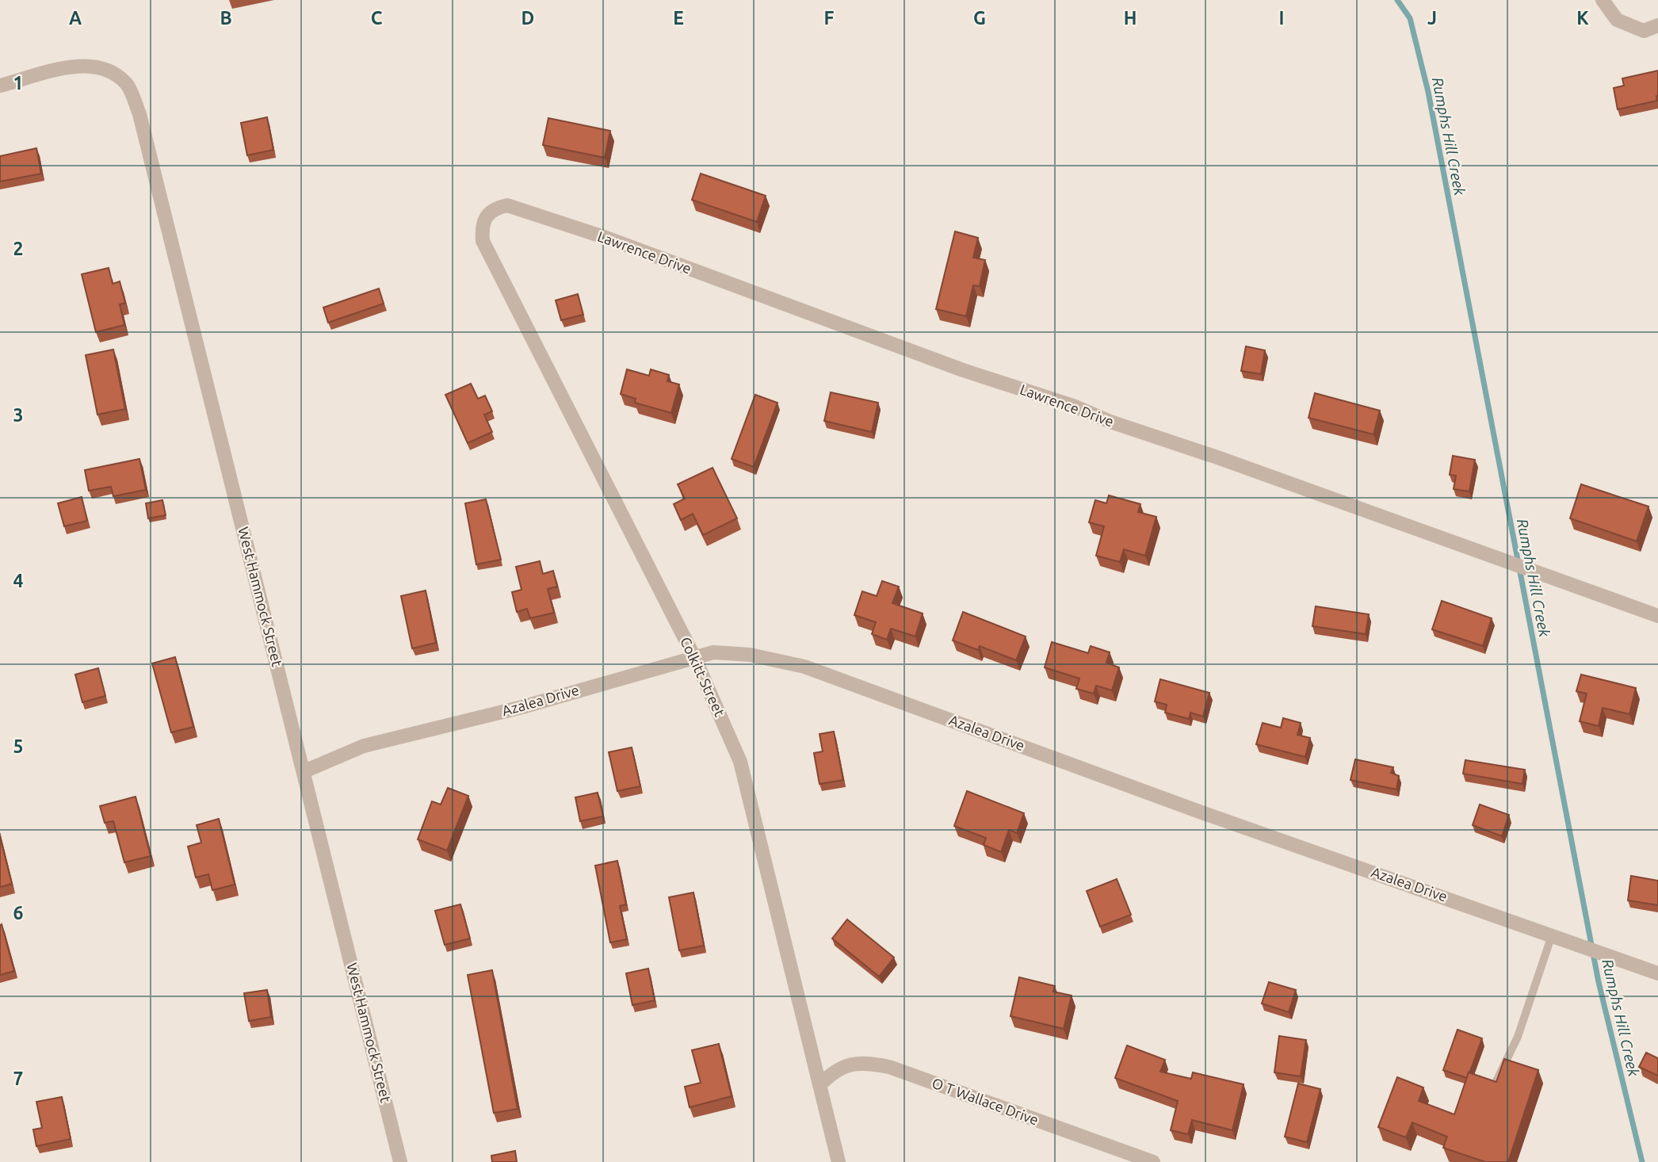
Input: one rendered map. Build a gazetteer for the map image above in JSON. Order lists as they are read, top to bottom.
{
  "streets": {
    "street": [
      "Lawrence Drive",
      "West Hammock Street",
      "Colkitt Street",
      "Azalea Drive",
      "O T Wallace Drive"
    ]
  },
  "crossings": [
    ["Lawrence Drive", "Colkitt Street"],
    ["West Hammock Street", "Azalea Drive"],
    ["Colkitt Street", "Azalea Drive"],
    ["Colkitt Street", "O T Wallace Drive"]
  ],
  "water": ["Rumphs Hill Creek"],
  "grid": {
    "columns": [
      "A",
      "B",
      "C",
      "D",
      "E",
      "F",
      "G",
      "H",
      "I",
      "J",
      "K"
    ],
    "rows": [
      "1",
      "2",
      "3",
      "4",
      "5",
      "6",
      "7"
    ]
  }
}
